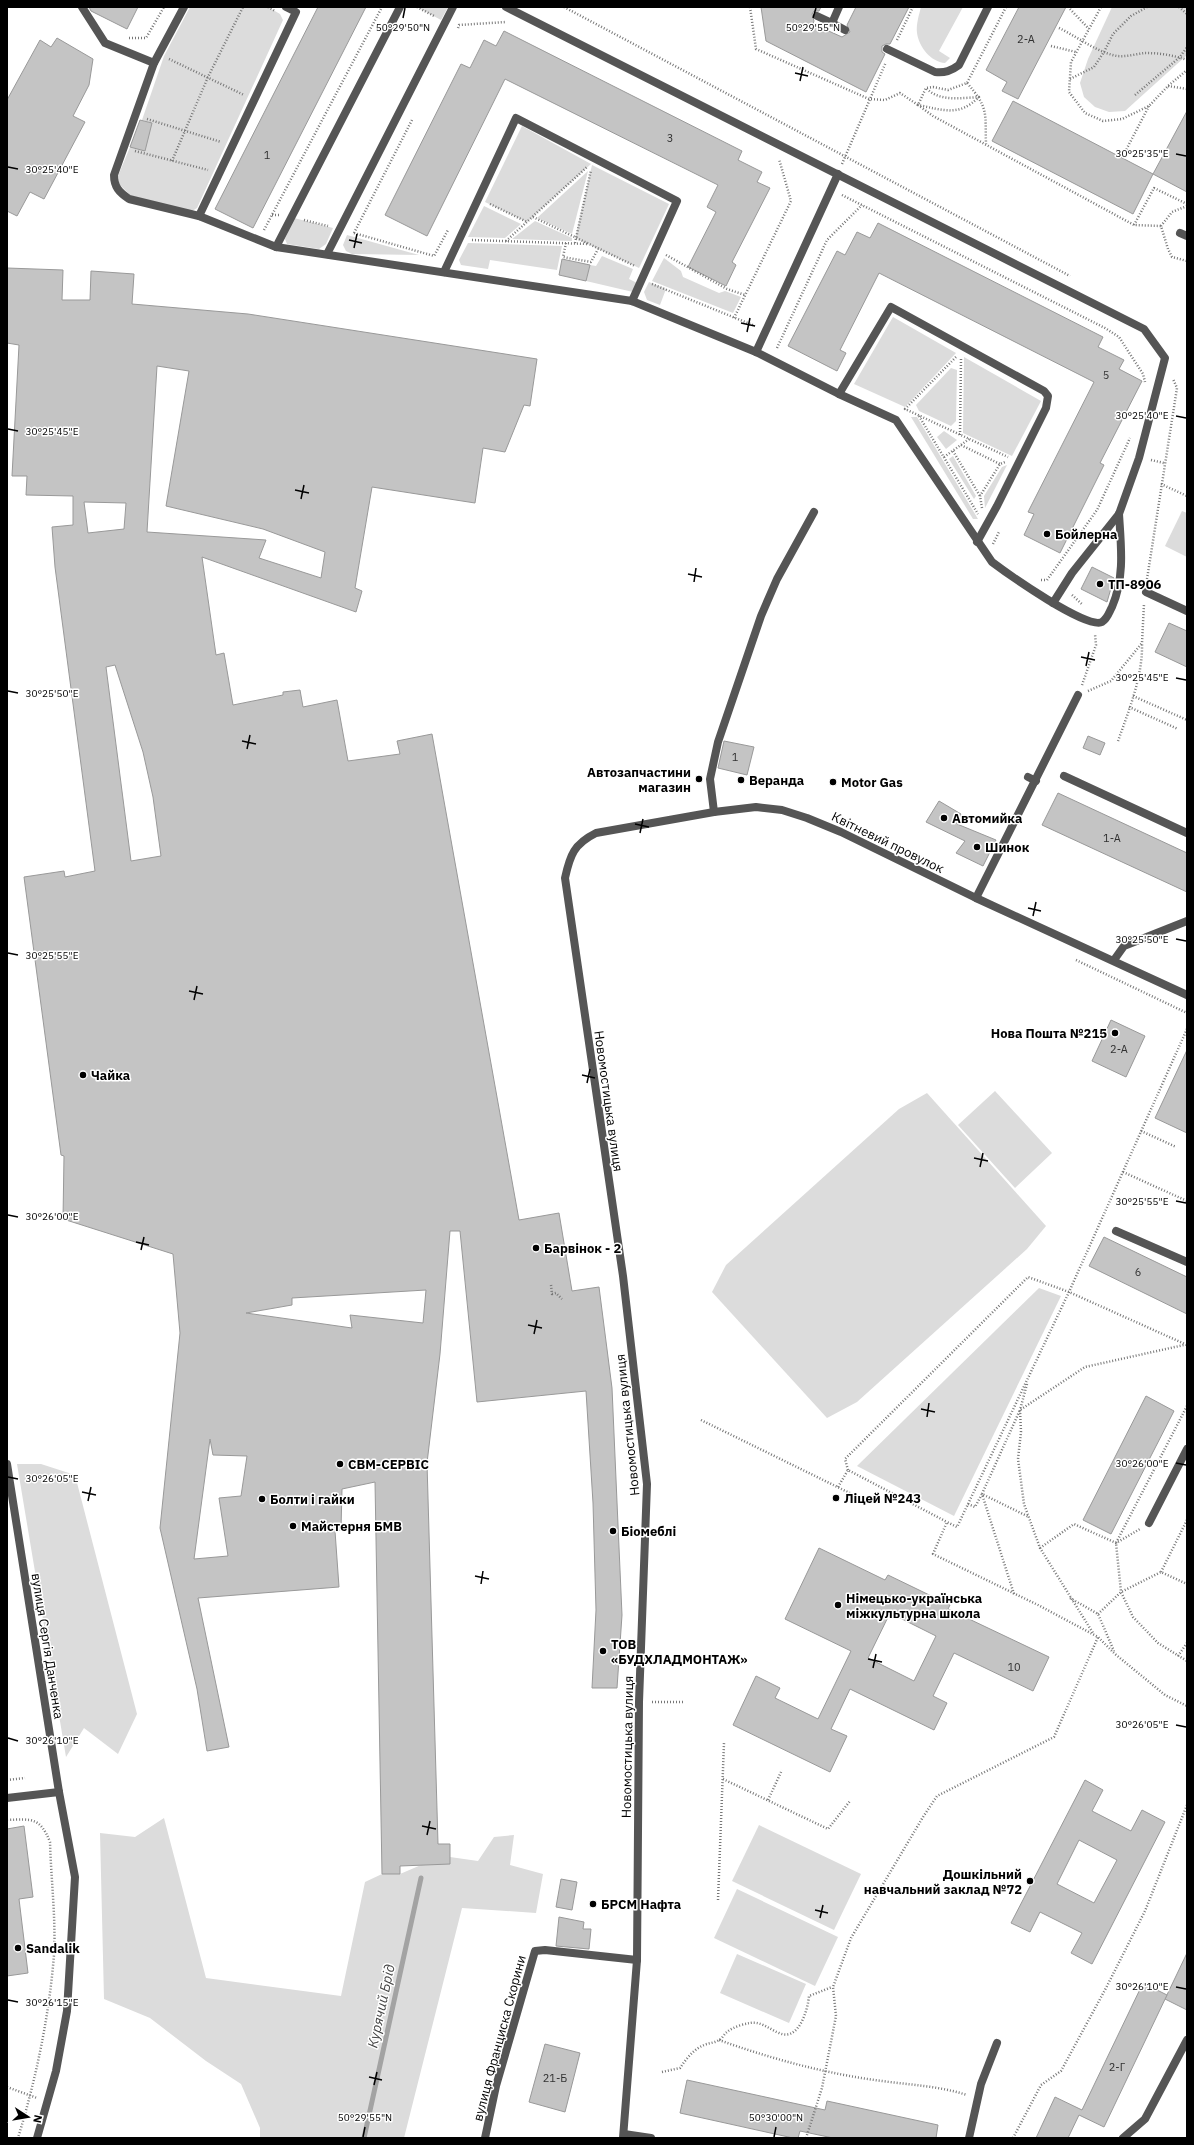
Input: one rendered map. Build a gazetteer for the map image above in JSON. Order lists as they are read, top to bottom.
{
  "streets": {
    "street": [
      "Квітневий провулок",
      "Новомостицька вулиця",
      "вулиця Сергія Данченка",
      "вулиця Франциска Скорини"
    ]
  },
  "crossings": [
    ["Квітневий провулок", "Новомостицька вулиця"],
    ["Новомостицька вулиця", "вулиця Франциска Скорини"]
  ],
  "water": ["Курячий Брід"],
  "places": [
    "Бойлерна",
    "ТП-8906",
    "Автозапчастини магазин",
    "Веранда",
    "Motor Gas",
    "Автомийка",
    "Шинок",
    "Нова Пошта №215",
    "Чайка",
    "Барвінок - 2",
    "СВМ-СЕРВІС",
    "Ліцей №243",
    "Болти і гайки",
    "Майстерня БМВ",
    "Біомеблі",
    "Німецько-українська міжкультурна школа",
    "ТОВ «БУДХЛАДМОНТАЖ»",
    "Дошкільний навчальний заклад №72",
    "БРСМ Нафта",
    "Sandalik"
  ],
  "house_numbers": [
    "2-А",
    "3",
    "1",
    "5",
    "1",
    "1-А",
    "2-А",
    "6",
    "10",
    "2-Г",
    "21-Б"
  ],
  "north": "right",
  "coordinates": [
    "50°29'50\"N",
    "50°29'55\"N",
    "30°25'35\"E",
    "30°25'40\"E",
    "30°25'45\"E",
    "30°25'50\"E",
    "30°25'55\"E",
    "30°26'00\"E",
    "30°26'05\"E",
    "30°26'10\"E",
    "30°26'15\"E",
    "50°30'00\"N"
  ]
}
